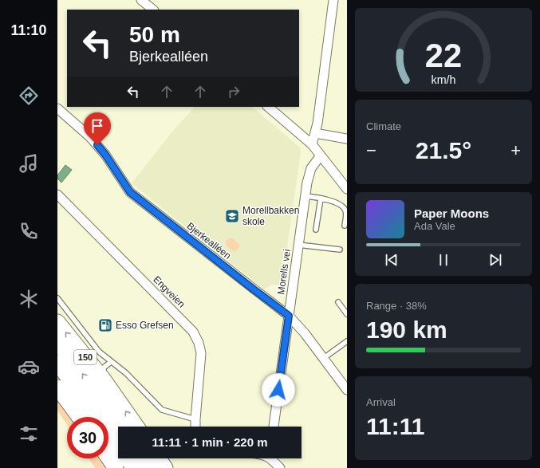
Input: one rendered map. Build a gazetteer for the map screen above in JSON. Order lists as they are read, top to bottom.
{
  "streets": {
    "highway": ["150"],
    "street": ["Bjerkealléen", "Morells vei", "Engveien"]
  },
  "crossings": [
    ["Bjerkealléen", "Morells vei"]
  ],
  "places": {
    "school or university": ["Morellbakken skole"],
    "fuel station": ["Esso Grefsen"]
  },
  "page": {
    "tabs": "11:10",
    "turn": ["50 m", "Bjerkealléen"],
    "tile": [
      "Climate",
      ["Range · 38%", "190 km"],
      ["Arrival", "11:11"]
    ],
    "heat": ["−", "21.5°", "+"],
    "song": ["Paper Moons", "Ada Vale"],
    "limit": "30",
    "trip": "11:11 · 1 min · 220 m",
    "gauge": ["22", "km/h"]
  }
}
